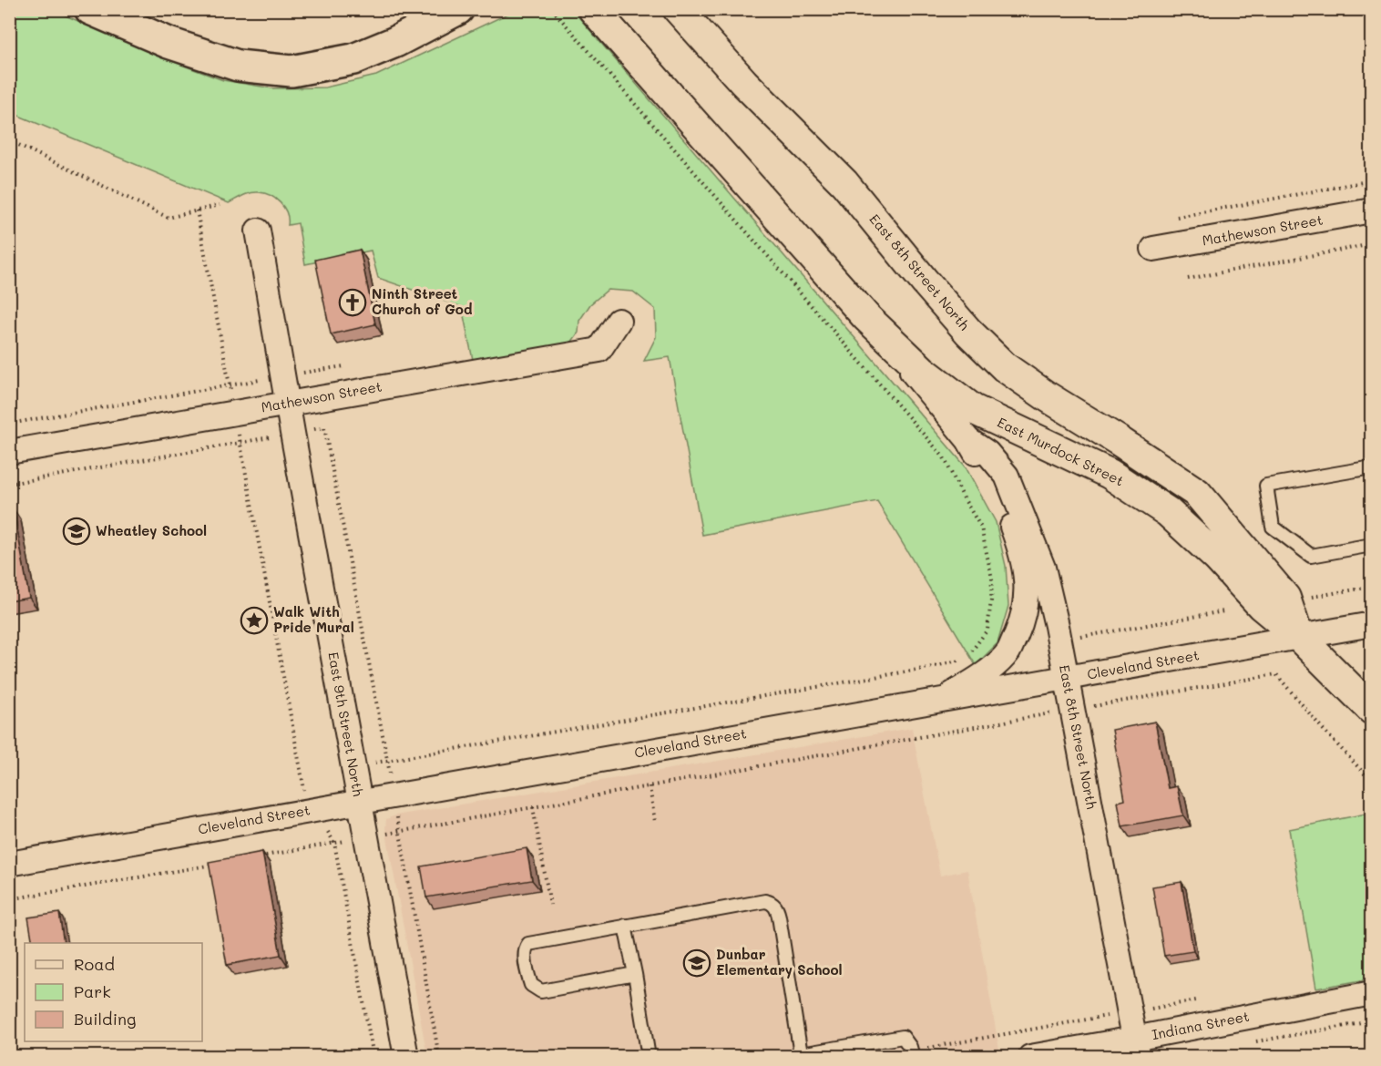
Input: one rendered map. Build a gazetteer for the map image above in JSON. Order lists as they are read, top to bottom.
{
  "streets": {
    "street": [
      "Mathewson Street",
      "East 8th Street North",
      "East Murdock Street",
      "Cleveland Street",
      "East 9th Street North",
      "Indiana Street"
    ]
  },
  "crossings": [
    ["Mathewson Street", "East 9th Street North"],
    ["East 8th Street North", "East Murdock Street"],
    ["East 8th Street North", "Cleveland Street"],
    ["East 8th Street North", "Indiana Street"],
    ["East Murdock Street", "Cleveland Street"],
    ["Cleveland Street", "East 9th Street North"]
  ],
  "places": {
    "church": ["Ninth Street Church of God"],
    "school or university": ["Wheatley School", "Dunbar Elementary School"],
    "place": ["Walk With Pride Mural"]
  },
  "legend": ["Road", "Park", "Building"]
}
